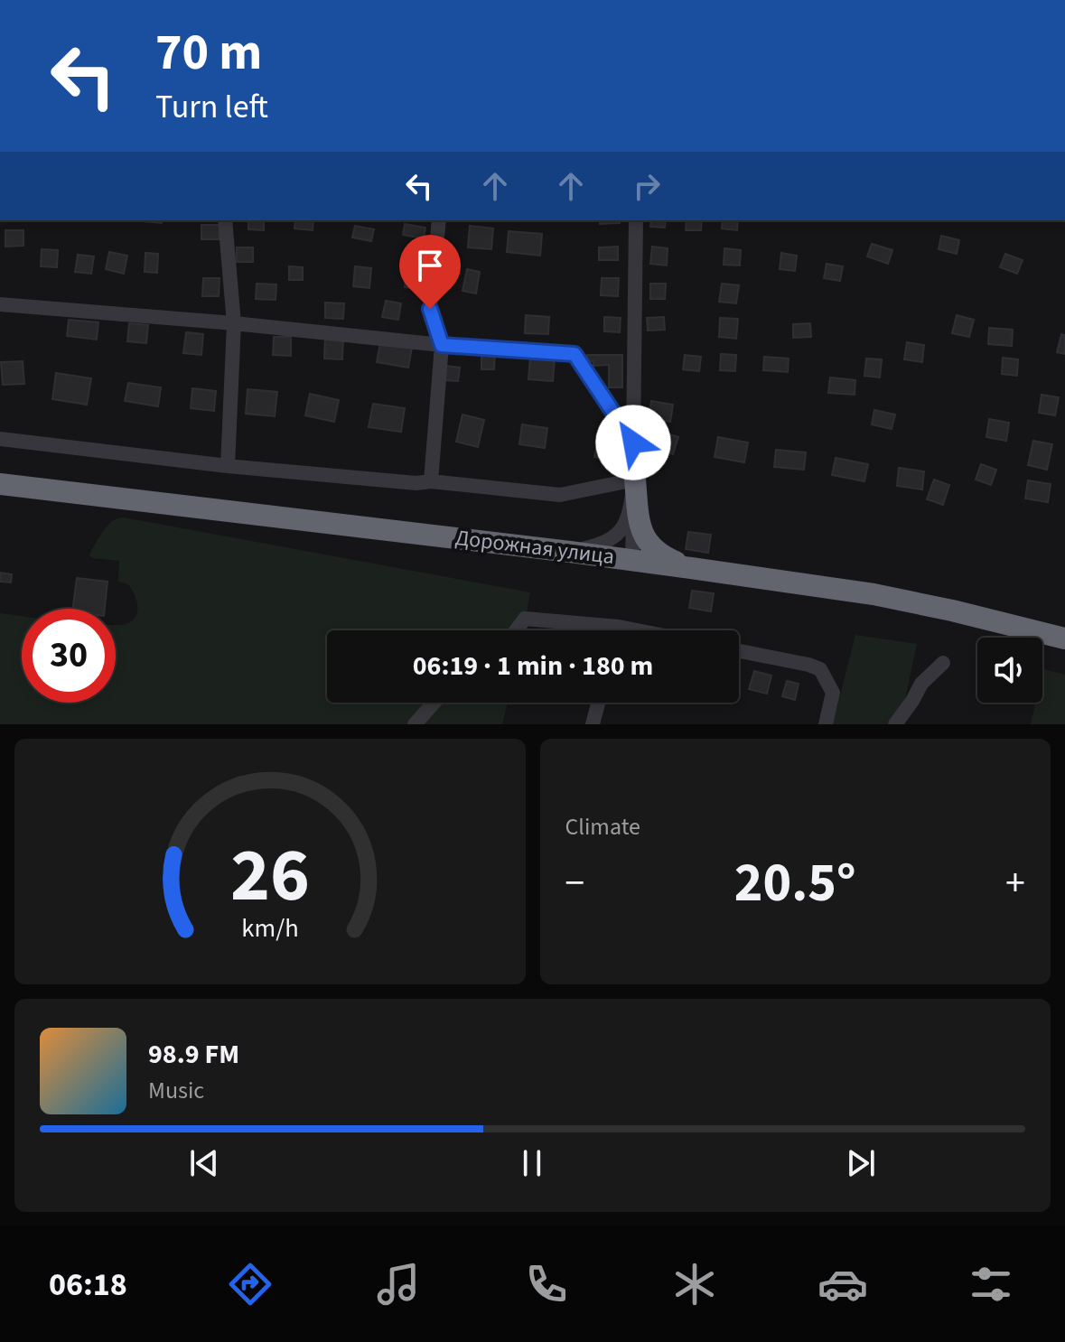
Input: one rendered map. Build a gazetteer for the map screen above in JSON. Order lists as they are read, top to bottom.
{
  "streets": {
    "highway": ["Дорожная улица"]
  },
  "page": {
    "turn": ["70 m", "Turn left"],
    "limit": "30",
    "trip": "06:19 · 1 min · 180 m",
    "tile": "Climate",
    "heat": ["−", "20.5°", "+"],
    "song": ["98.9 FM", "Music"],
    "tabs": "06:18",
    "gauge": ["26", "km/h"]
  }
}
